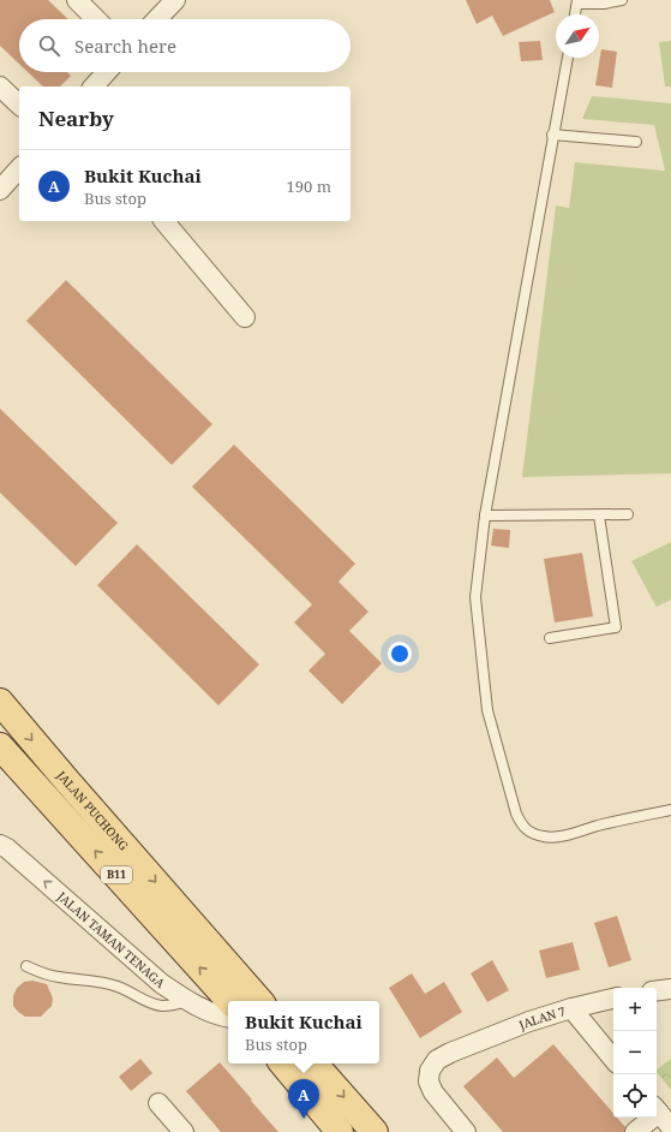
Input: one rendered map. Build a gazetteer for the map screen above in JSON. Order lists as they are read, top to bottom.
{
  "streets": {
    "main road": ["JALAN PUCHONG", "B11"],
    "street": ["JALAN TAMAN TENAGA", "JALAN 7"]
  },
  "one_way": ["JALAN TAMAN TENAGA"],
  "north": "top right",
  "page": {
    "search": "Search here",
    "heading": "Nearby",
    "list": [
      {
        "mark": "A",
        "name": "Bukit Kuchai",
        "note": "Bus stop",
        "value": "190 m"
      }
    ],
    "map_buttons": ["+", "−"],
    "popup": ["Bukit Kuchai", "Bus stop"],
    "pins": "A"
  }
}
